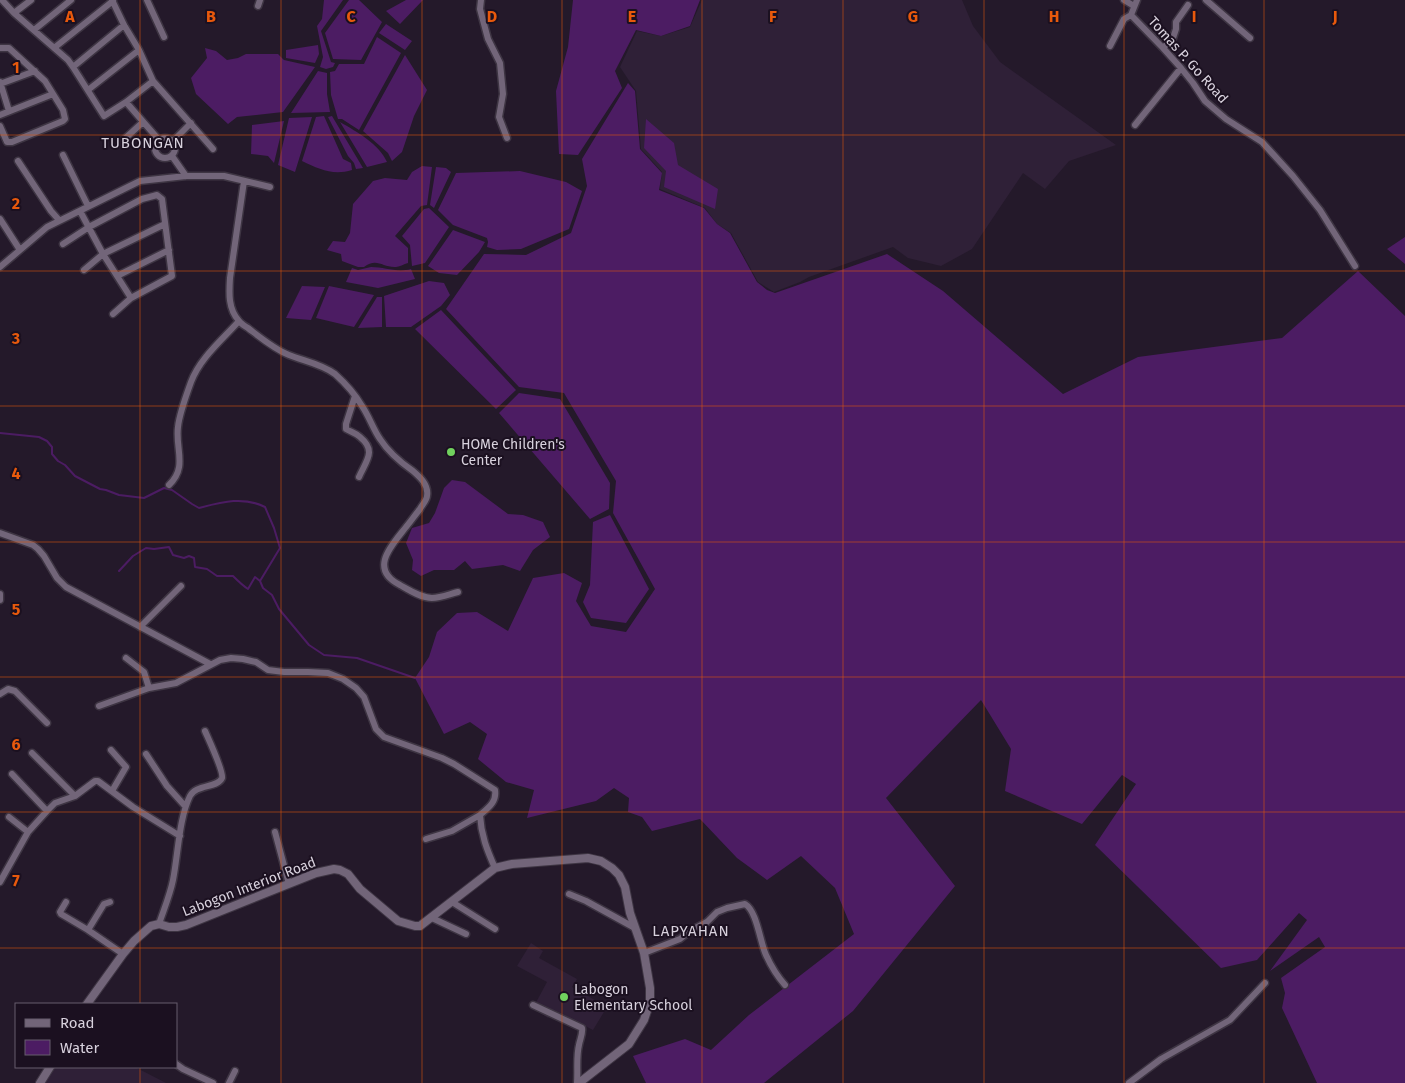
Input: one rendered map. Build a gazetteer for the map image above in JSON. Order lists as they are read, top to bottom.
{
  "streets": {
    "street": ["Tomas P. Go Road", "Labogon Interior Road"]
  },
  "districts": ["TUBONGAN", "LAPYAHAN"],
  "places": ["HOMe Children's Center", "Labogon Elementary School"],
  "legend": ["Road", "Water"],
  "grid": {
    "columns": [
      "A",
      "B",
      "C",
      "D",
      "E",
      "F",
      "G",
      "H",
      "I",
      "J"
    ],
    "rows": [
      "1",
      "2",
      "3",
      "4",
      "5",
      "6",
      "7"
    ]
  }
}
